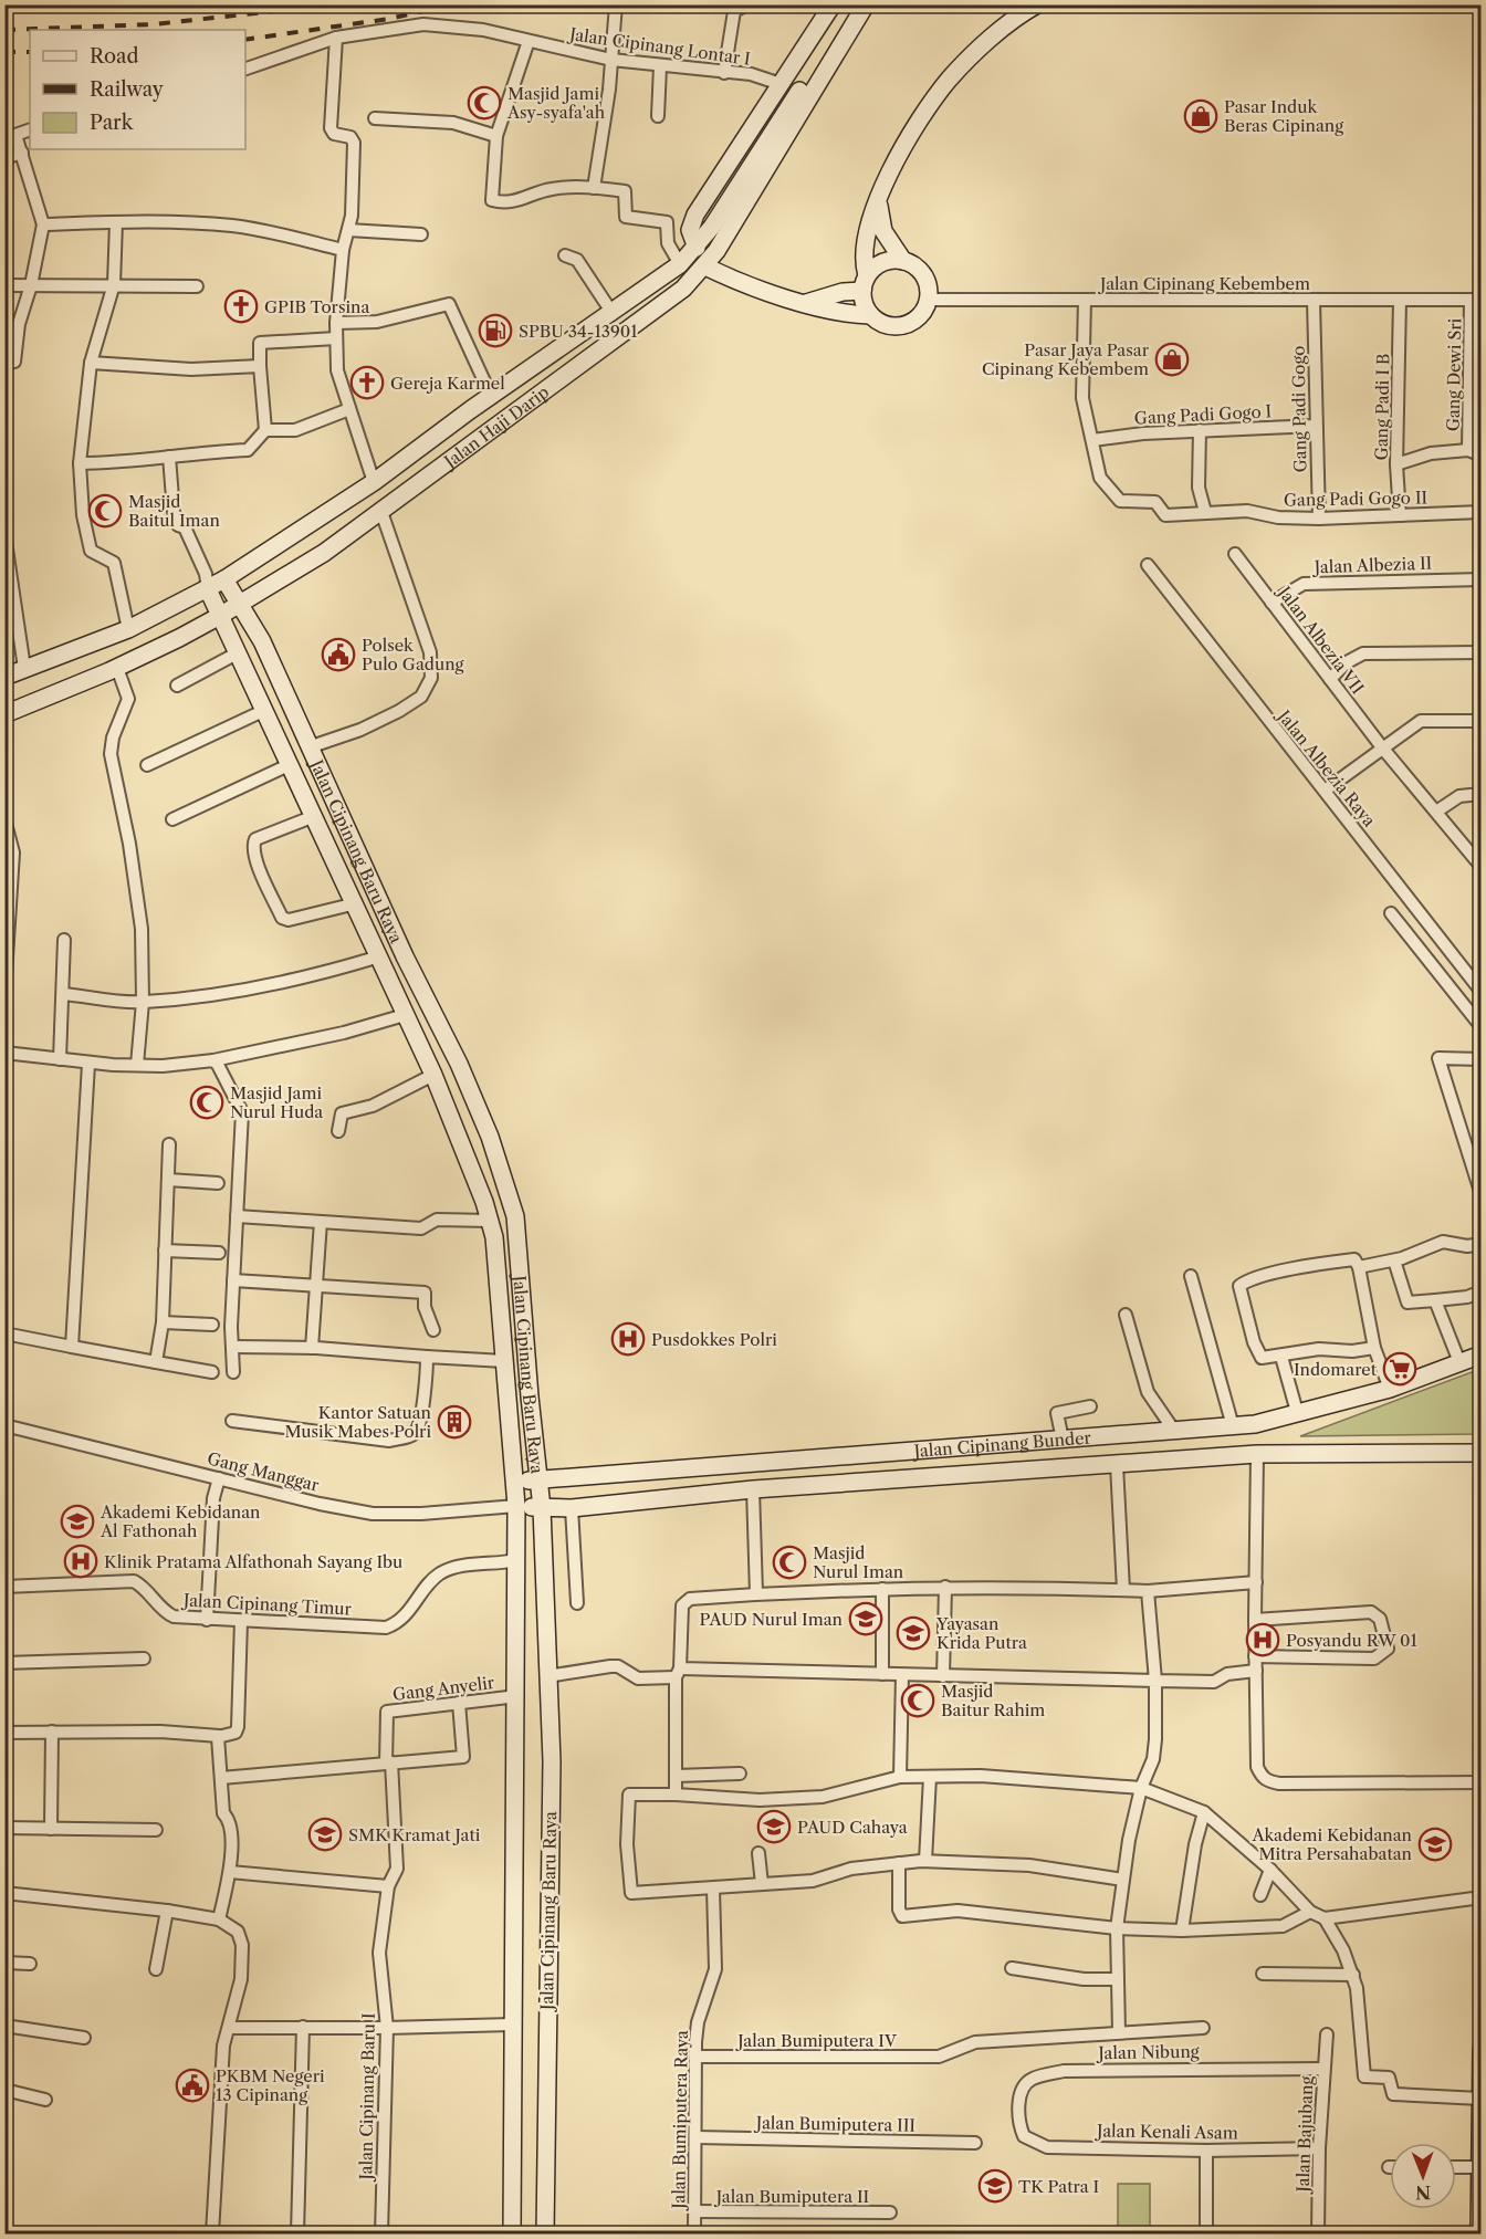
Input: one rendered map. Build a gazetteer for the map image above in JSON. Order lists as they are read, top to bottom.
{
  "streets": {
    "main road": ["Jalan Haji Darip", "Jalan Cipinang Baru Raya", "Jalan Cipinang Bunder"],
    "street": [
      "Jalan Cipinang Lontar I",
      "Jalan Cipinang Kebembem",
      "Gang Dewi Sri",
      "Gang Padi I B",
      "Gang Padi Gogo",
      "Gang Padi Gogo I",
      "Gang Padi Gogo II",
      "Jalan Albezia II",
      "Jalan Albezia VII",
      "Jalan Albezia Raya",
      "Gang Manggar",
      "Jalan Cipinang Timur",
      "Gang Anyelir",
      "Jalan Bumiputera IV",
      "Jalan Nibung",
      "Jalan Cipinang Baru I",
      "Jalan Bumiputera Raya",
      "Jalan Bumiputera III",
      "Jalan Kenali Asam",
      "Jalan Bajubang",
      "Jalan Bumiputera II"
    ]
  },
  "crossings": [
    ["Jalan Cipinang Kebembem", "Gang Dewi Sri"],
    ["Jalan Cipinang Kebembem", "Gang Padi I B"],
    ["Jalan Cipinang Kebembem", "Gang Padi Gogo"],
    ["Gang Padi I B", "Gang Padi Gogo II"],
    ["Gang Padi Gogo", "Gang Padi Gogo I"],
    ["Gang Padi Gogo", "Gang Padi Gogo II"],
    ["Gang Padi Gogo I", "Gang Padi Gogo II"],
    ["Jalan Haji Darip", "Jalan Cipinang Baru Raya"],
    ["Jalan Albezia II", "Jalan Albezia VII"],
    ["Jalan Cipinang Baru Raya", "Jalan Cipinang Bunder"],
    ["Jalan Cipinang Baru Raya", "Gang Manggar"],
    ["Jalan Cipinang Baru Raya", "Jalan Cipinang Timur"],
    ["Jalan Cipinang Baru Raya", "Gang Anyelir"],
    ["Jalan Cipinang Bunder", "Gang Manggar"],
    ["Gang Anyelir", "Jalan Cipinang Baru I"],
    ["Jalan Bumiputera IV", "Jalan Bumiputera Raya"],
    ["Jalan Nibung", "Jalan Kenali Asam"],
    ["Jalan Nibung", "Jalan Bajubang"],
    ["Jalan Bumiputera Raya", "Jalan Bumiputera III"],
    ["Jalan Bumiputera Raya", "Jalan Bumiputera II"],
    ["Jalan Kenali Asam", "Jalan Bajubang"]
  ],
  "places": {
    "mosque": [
      "Masjid Jami Asy-syafa'ah",
      "Masjid Baitul Iman",
      "Masjid Jami Nurul Huda",
      "Masjid Nurul Iman",
      "Masjid Baitur Rahim"
    ],
    "shop": ["Pasar Induk Beras Cipinang", "Pasar Jaya Pasar Cipinang Kebembem"],
    "church": ["GPIB Torsina", "Gereja Karmel"],
    "fuel station": ["SPBU 34-13901"],
    "public building": ["Polsek Pulo Gadung", "PKBM Negeri 13 Cipinang"],
    "hospital": ["Pusdokkes Polri", "Klinik Pratama Alfathonah Sayang Ibu", "Posyandu RW 01"],
    "supermarket": ["Indomaret"],
    "building": ["Kantor Satuan Musik Mabes Polri"],
    "school or university": [
      "Akademi Kebidanan Al Fathonah",
      "PAUD Nurul Iman",
      "Yayasan Krida Putra",
      "PAUD Cahaya",
      "SMK Kramat Jati",
      "Akademi Kebidanan Mitra Persahabatan",
      "TK Patra I"
    ]
  },
  "legend": ["Road", "Railway", "Park"],
  "north": "bottom"
}
